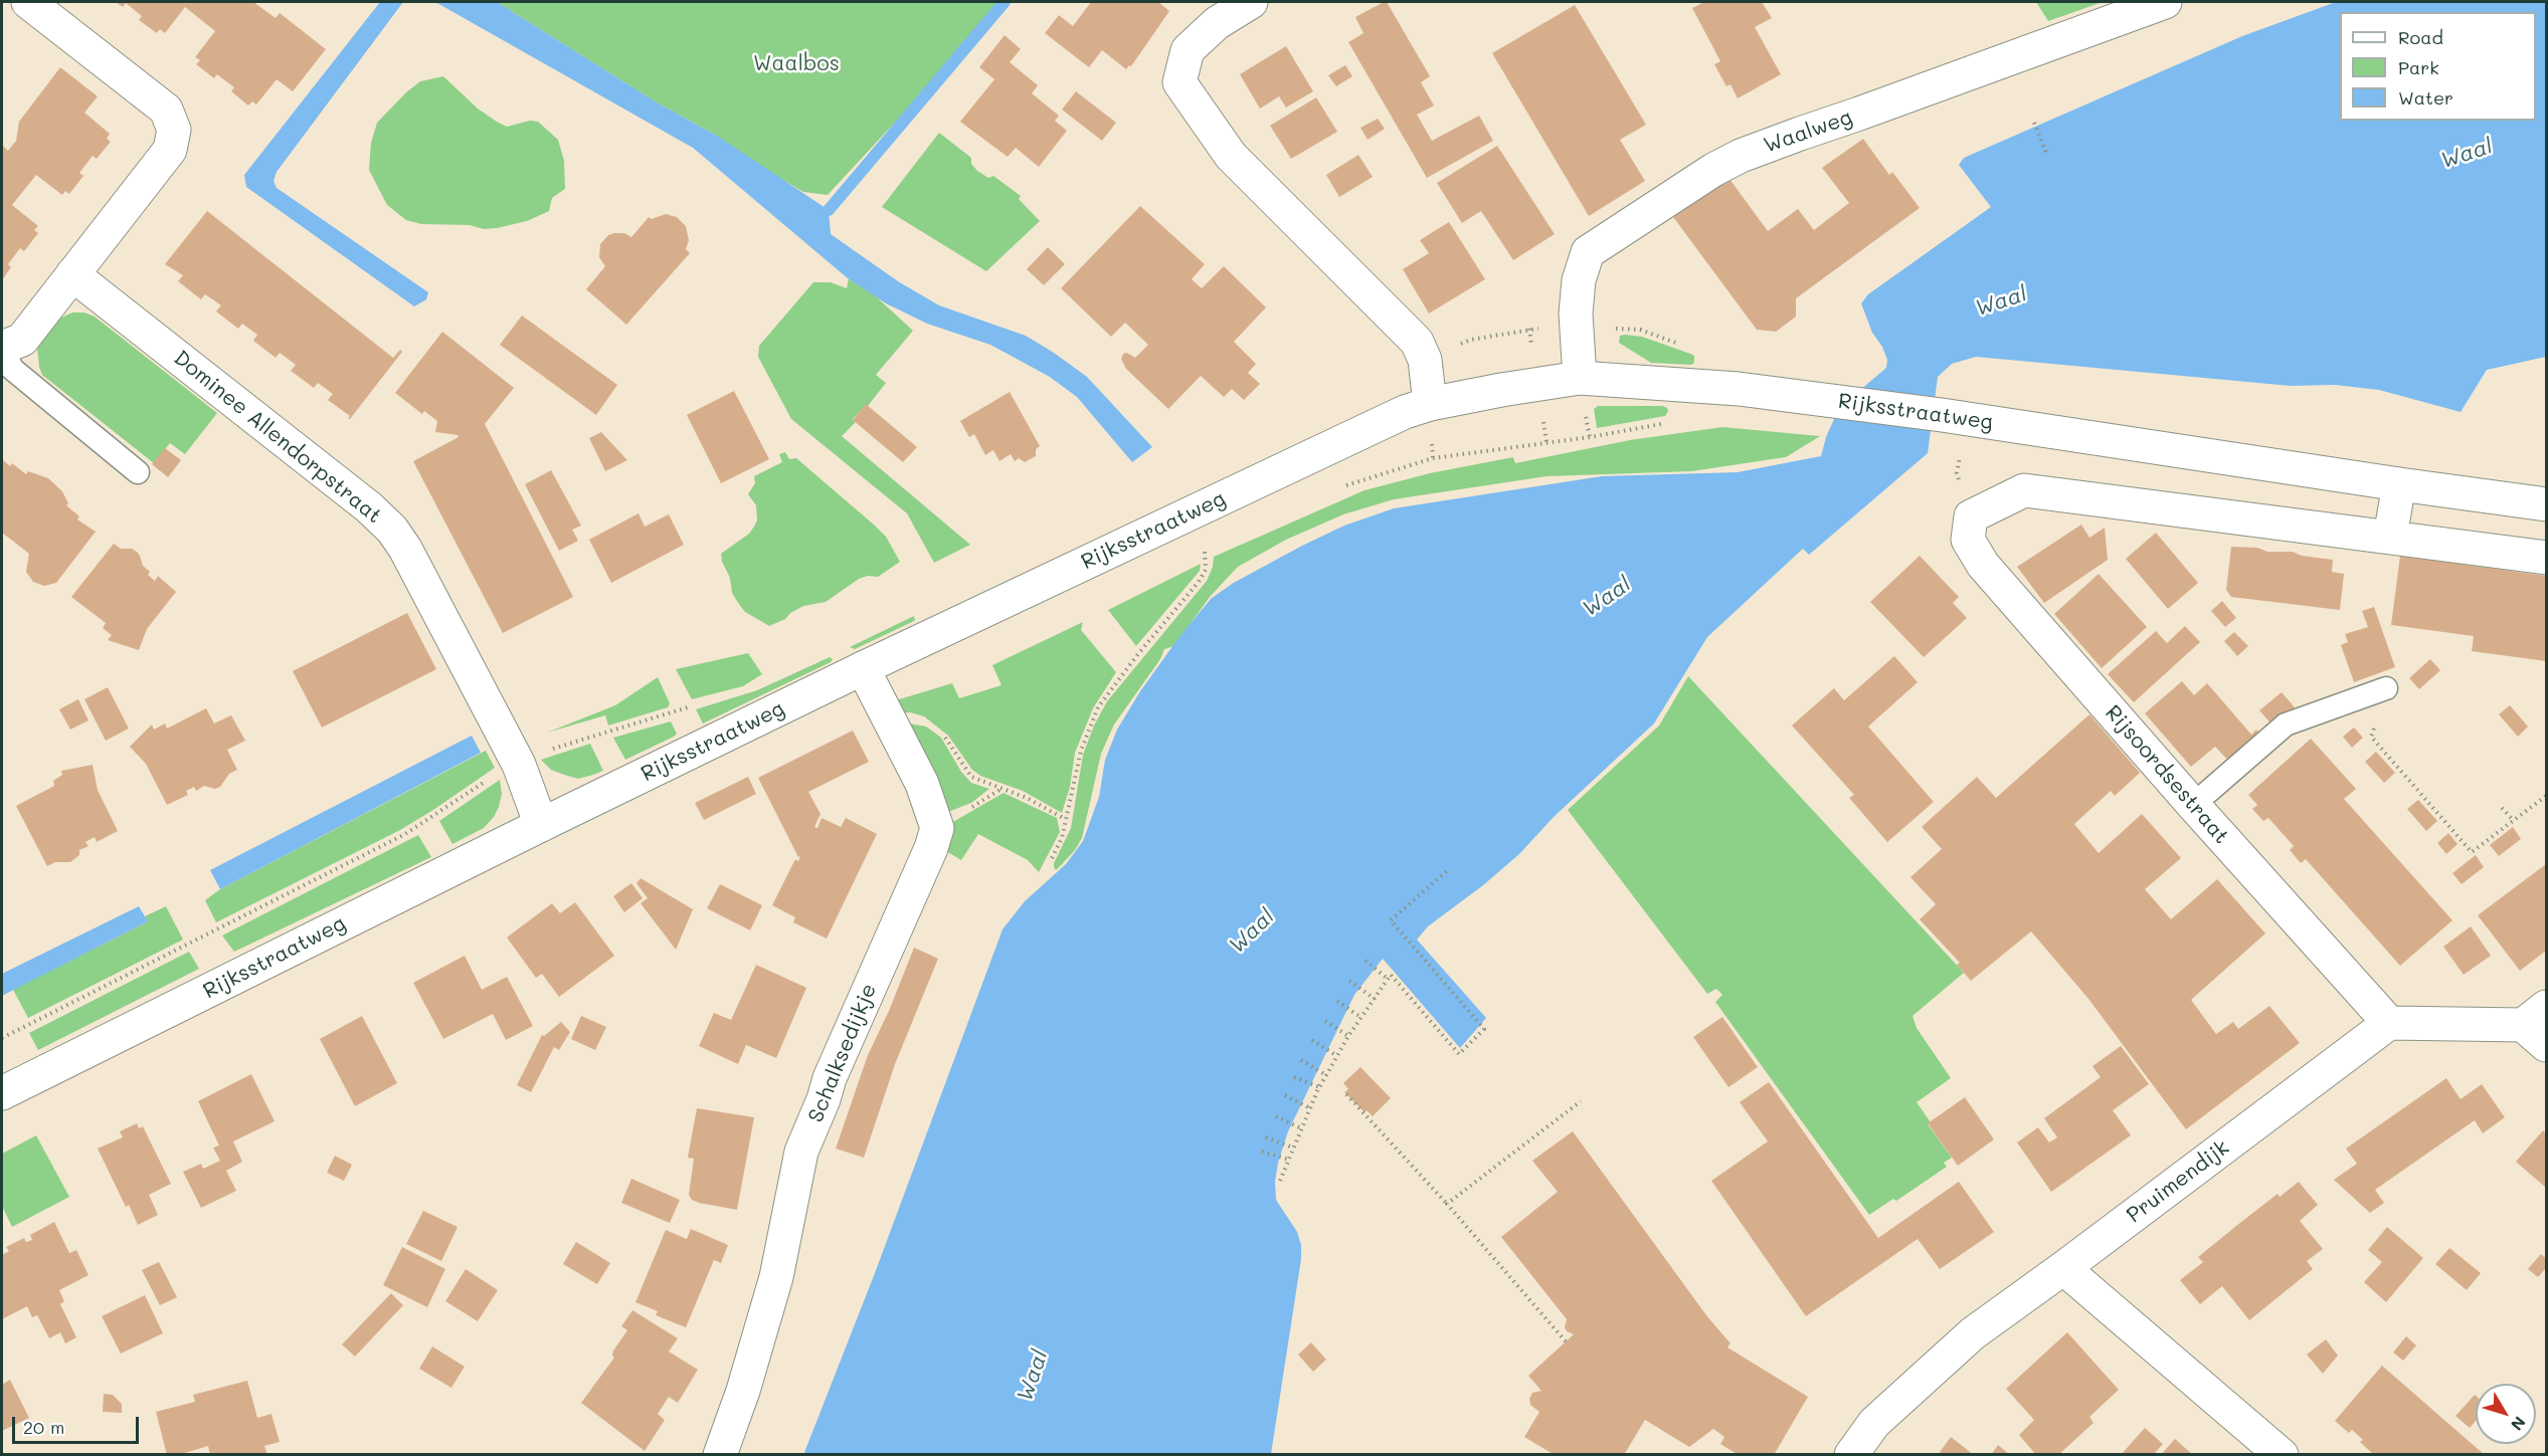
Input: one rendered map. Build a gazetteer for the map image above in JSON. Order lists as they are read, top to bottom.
{
  "streets": {
    "street": [
      "Waalweg",
      "Rijksstraatweg",
      "Dominee Allendorpstraat",
      "Rijsoordsestraat",
      "Schalksedijkje",
      "Pruimendijk"
    ]
  },
  "crossings": [
    ["Waalweg", "Rijksstraatweg"],
    ["Rijksstraatweg", "Dominee Allendorpstraat"],
    ["Rijksstraatweg", "Schalksedijkje"],
    ["Rijsoordsestraat", "Pruimendijk"]
  ],
  "water": ["Waal"],
  "parks": ["Waalbos"],
  "legend": ["Road", "Park", "Water"],
  "scale_bar": "20 m",
  "north": "bottom right"
}
